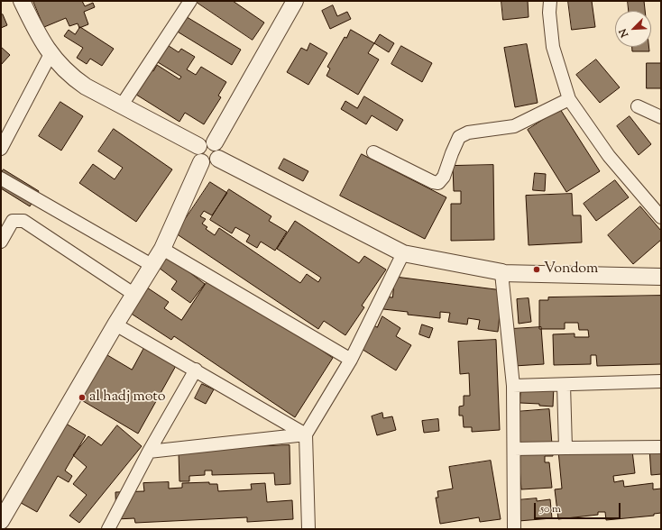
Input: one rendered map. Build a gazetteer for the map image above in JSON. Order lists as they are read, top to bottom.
{
  "places": ["Vondom", "al hadj moto"],
  "scale_bar": "50 m",
  "north": "bottom left"
}
